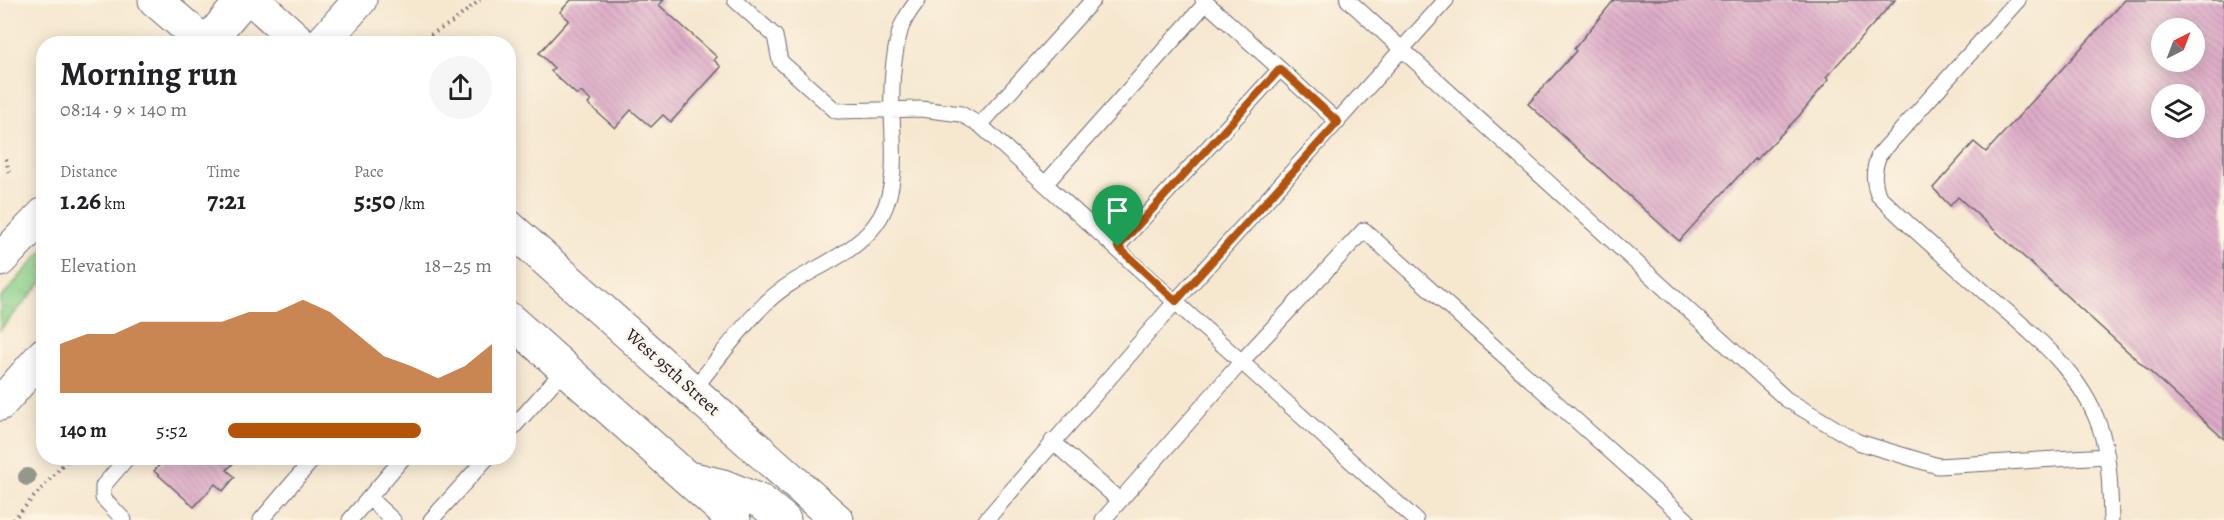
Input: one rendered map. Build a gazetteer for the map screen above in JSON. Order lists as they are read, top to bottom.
{
  "streets": {
    "main road": ["West 95th Street"]
  },
  "north": "top right",
  "page": {
    "heading": ["Morning run", "08:14 · 9 × 140 m"],
    "stats": [
      ["Distance", "1.26 km"],
      ["Time", "7:21"],
      ["Pace", "5:50 /km"]
    ],
    "chart": ["Elevation", "18–25 m"],
    "list": [
      {
        "name": "140 m",
        "note": "5:52"
      }
    ]
  }
}
